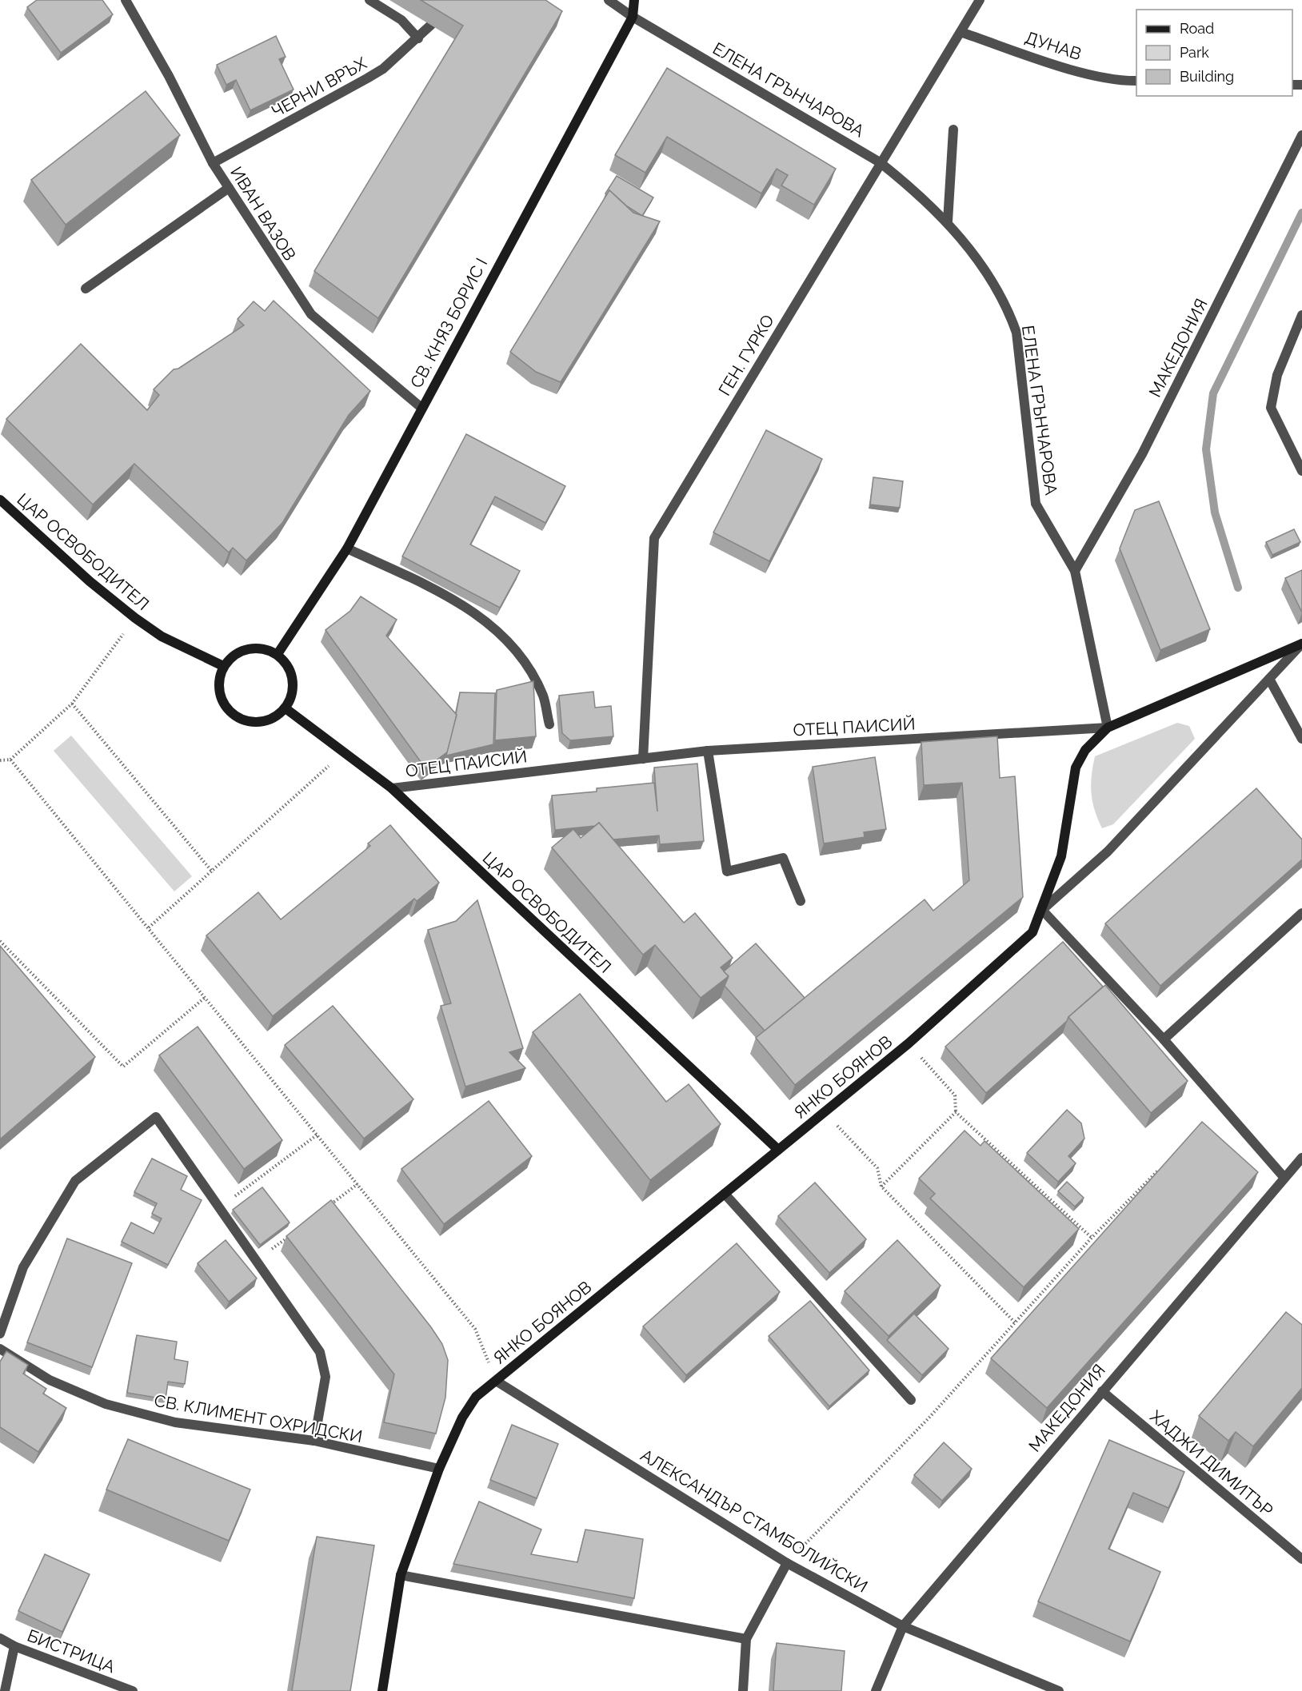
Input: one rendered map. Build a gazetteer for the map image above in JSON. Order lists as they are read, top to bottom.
{
  "streets": {
    "main road": [
      "СВ. КНЯЗ БОРИС I",
      "ЦАР ОСВОБОДИТЕЛ",
      "ОТЕЦ ПАИСИЙ",
      "ЯНКО БОЯНОВ"
    ],
    "street": [
      "ДУНАВ",
      "ЧЕРНИ ВРЪХ",
      "ЕЛЕНА ГРЪНЧАРОВА",
      "ИВАН ВАЗОВ",
      "МАКЕДОНИЯ",
      "ГЕН. ГУРКО",
      "СВ. КЛИМЕНТ ОХРИДСКИ",
      "ХАДЖИ ДИМИТЪР",
      "АЛЕКСАНДЪР СТАМБОЛИЙСКИ",
      "БИСТРИЦА"
    ]
  },
  "crossings": [
    ["ДУНАВ", "ГЕН. ГУРКО"],
    ["ЧЕРНИ ВРЪХ", "ИВАН ВАЗОВ"],
    ["ЕЛЕНА ГРЪНЧАРОВА", "СВ. КНЯЗ БОРИС I"],
    ["ЕЛЕНА ГРЪНЧАРОВА", "МАКЕДОНИЯ"],
    ["ЕЛЕНА ГРЪНЧАРОВА", "ГЕН. ГУРКО"],
    ["ЕЛЕНА ГРЪНЧАРОВА", "ОТЕЦ ПАИСИЙ"],
    ["ЕЛЕНА ГРЪНЧАРОВА", "ЯНКО БОЯНОВ"],
    ["ИВАН ВАЗОВ", "СВ. КНЯЗ БОРИС I"],
    ["СВ. КНЯЗ БОРИС I", "ЦАР ОСВОБОДИТЕЛ"],
    ["МАКЕДОНИЯ", "ХАДЖИ ДИМИТЪР"],
    ["МАКЕДОНИЯ", "АЛЕКСАНДЪР СТАМБОЛИЙСКИ"],
    ["ГЕН. ГУРКО", "ОТЕЦ ПАИСИЙ"],
    ["ЦАР ОСВОБОДИТЕЛ", "ОТЕЦ ПАИСИЙ"],
    ["ЦАР ОСВОБОДИТЕЛ", "ЯНКО БОЯНОВ"],
    ["ОТЕЦ ПАИСИЙ", "ЯНКО БОЯНОВ"],
    ["ЯНКО БОЯНОВ", "СВ. КЛИМЕНТ ОХРИДСКИ"],
    ["ЯНКО БОЯНОВ", "АЛЕКСАНДЪР СТАМБОЛИЙСКИ"]
  ],
  "legend": ["Road", "Park", "Building"]
}
